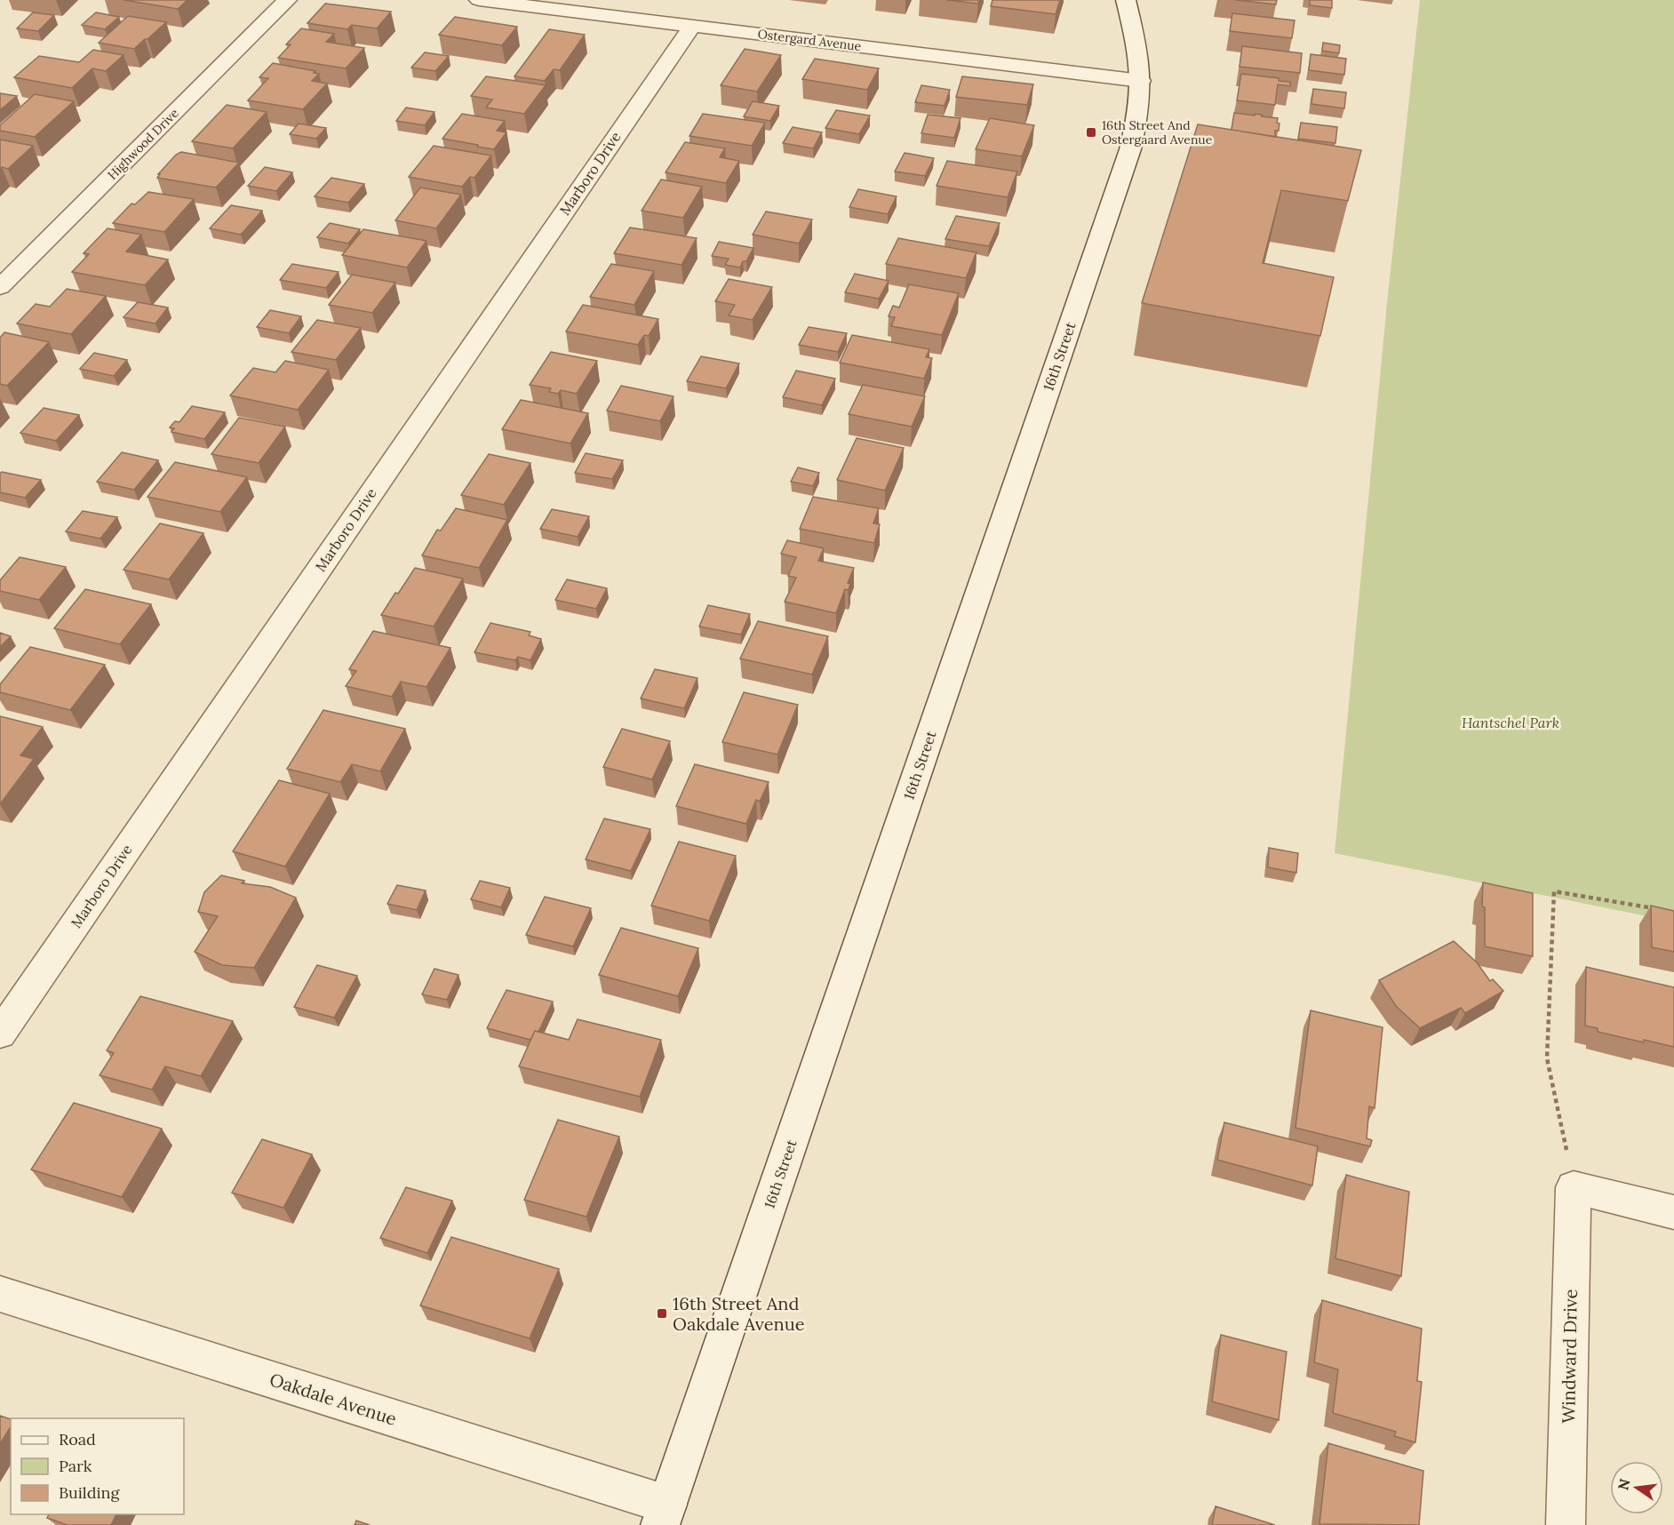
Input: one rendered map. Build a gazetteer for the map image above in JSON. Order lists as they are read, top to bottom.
{
  "streets": {
    "street": [
      "Ostergard Avenue",
      "Highwood Drive",
      "Marboro Drive",
      "16th Street",
      "Windward Drive",
      "Oakdale Avenue"
    ]
  },
  "crossings": [
    ["Ostergard Avenue", "Marboro Drive"],
    ["Ostergard Avenue", "16th Street"],
    ["16th Street", "Oakdale Avenue"]
  ],
  "parks": ["Hantschel Park"],
  "places": {
    "transit": ["16th Street And Ostergaard Avenue", "16th Street And Oakdale Avenue"]
  },
  "legend": ["Road", "Park", "Building"],
  "north": "left"
}
